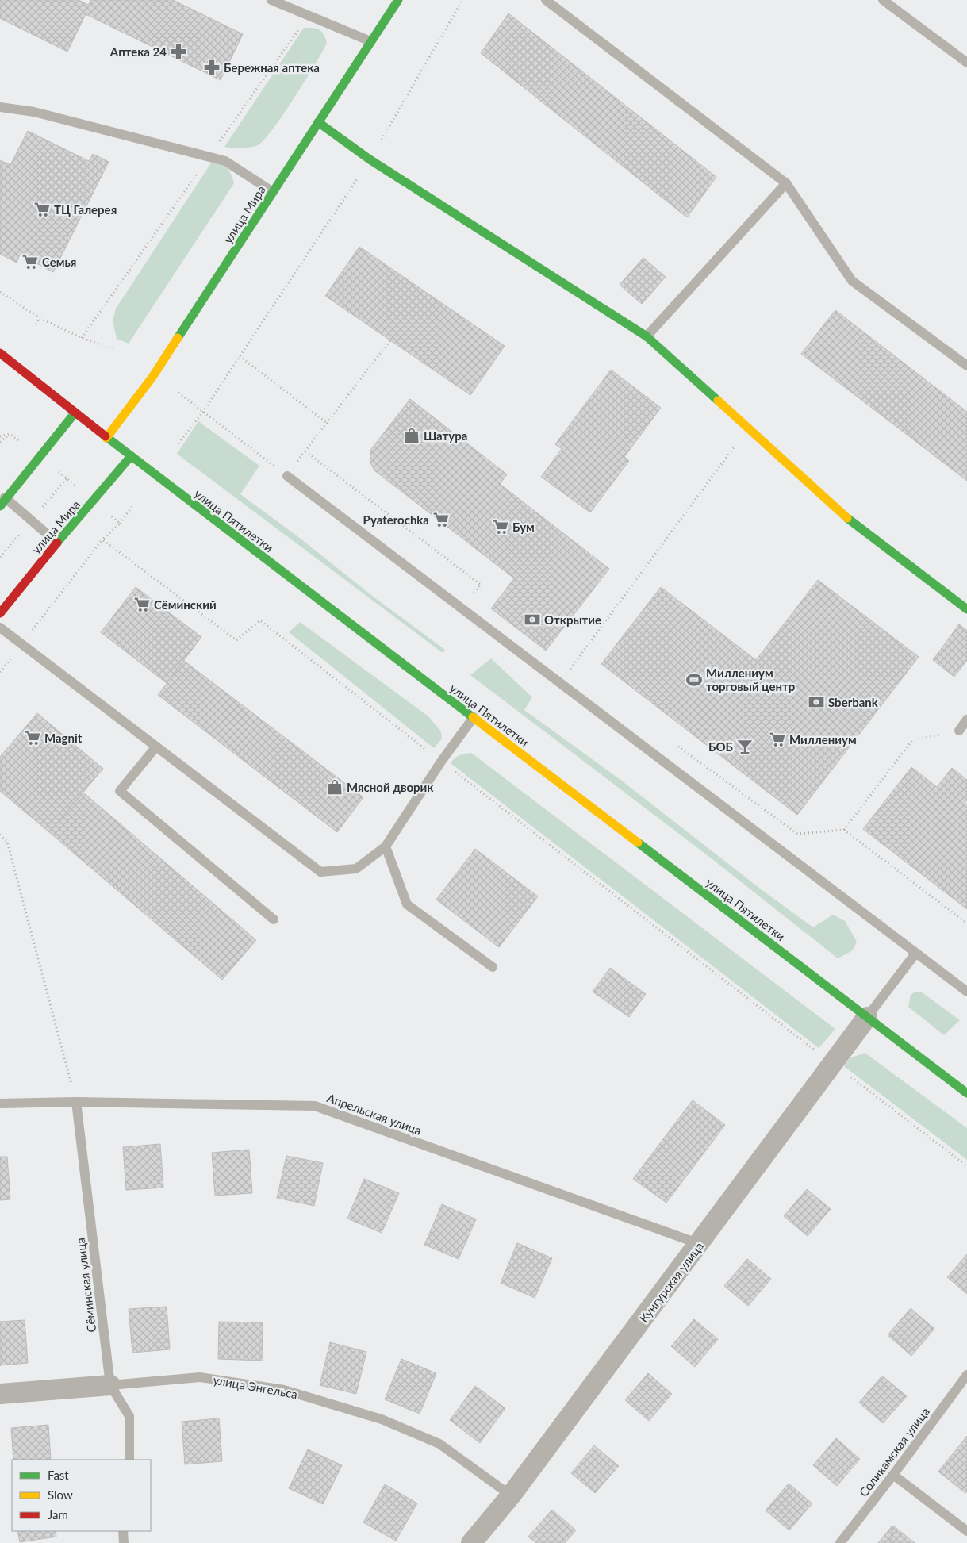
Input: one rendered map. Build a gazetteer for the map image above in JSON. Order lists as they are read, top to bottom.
{
  "streets": {
    "main road": ["улица Мира", "улица Пятилетки"],
    "street": ["Кунгурская улица", "улица Энгельса"],
    "lane": ["Апрельская улица", "Сёминская улица", "Соликамская улица"]
  },
  "crossings": [
    ["улица Мира", "улица Пятилетки"],
    ["улица Пятилетки", "Кунгурская улица"],
    ["Апрельская улица", "Кунгурская улица"],
    ["Апрельская улица", "Сёминская улица"],
    ["Кунгурская улица", "улица Энгельса"],
    ["Сёминская улица", "улица Энгельса"]
  ],
  "places": {
    "pharmacy": ["Аптека 24", "Бережная аптека"],
    "supermarket": [
      "ТЦ Галерея",
      "Семья",
      "Pyaterochka",
      "Бум",
      "Сёминский",
      "Magnit",
      "Миллениум"
    ],
    "shop": ["Шатура", "Мясной дворик"],
    "bank": ["Открытие", "Sberbank"],
    "sports": ["Миллениум торговый центр"],
    "bar": ["БОБ"]
  },
  "legend": ["Fast", "Slow", "Jam"]
}
